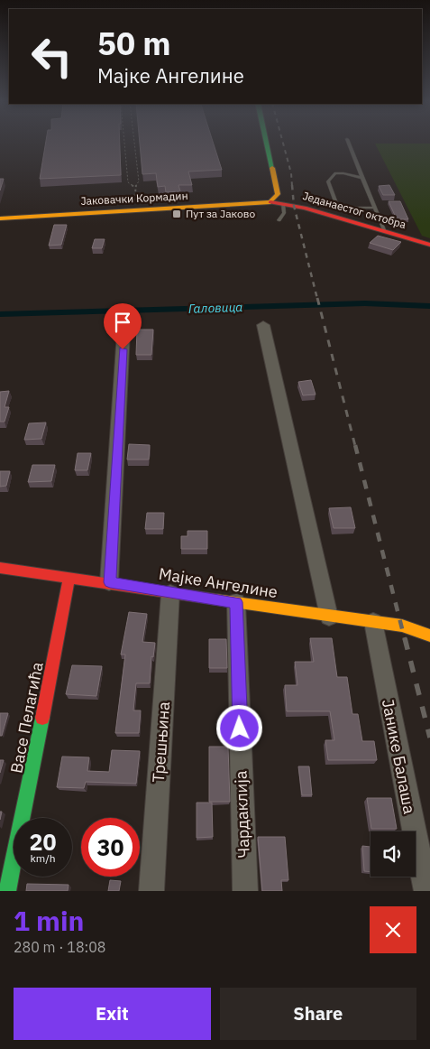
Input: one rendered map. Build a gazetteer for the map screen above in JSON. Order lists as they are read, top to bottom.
{
  "streets": {
    "main road": [
      "Јаковачки Кормадин",
      "Једанаестог октобра",
      "Мајке Ангелине",
      "Васе Пелагића"
    ],
    "street": ["Трешњина", "Јанике Балаша", "Чардаклија"]
  },
  "crossings": [
    ["Јаковачки Кормадин", "Једанаестог октобра"],
    ["Мајке Ангелине", "Васе Пелагића"],
    ["Мајке Ангелине", "Трешњина"],
    ["Мајке Ангелине", "Јанике Балаша"],
    ["Мајке Ангелине", "Чардаклија"]
  ],
  "water": ["Галовица"],
  "places": {
    "transit": ["Пут за Јаково"]
  },
  "page": {
    "turn": ["50 m", "Мајке Ангелине"],
    "speed": "20 km/h",
    "limit": "30",
    "heading": ["1 min", "280 m · 18:08"],
    "buttons": ["Exit", "Share"]
  }
}
